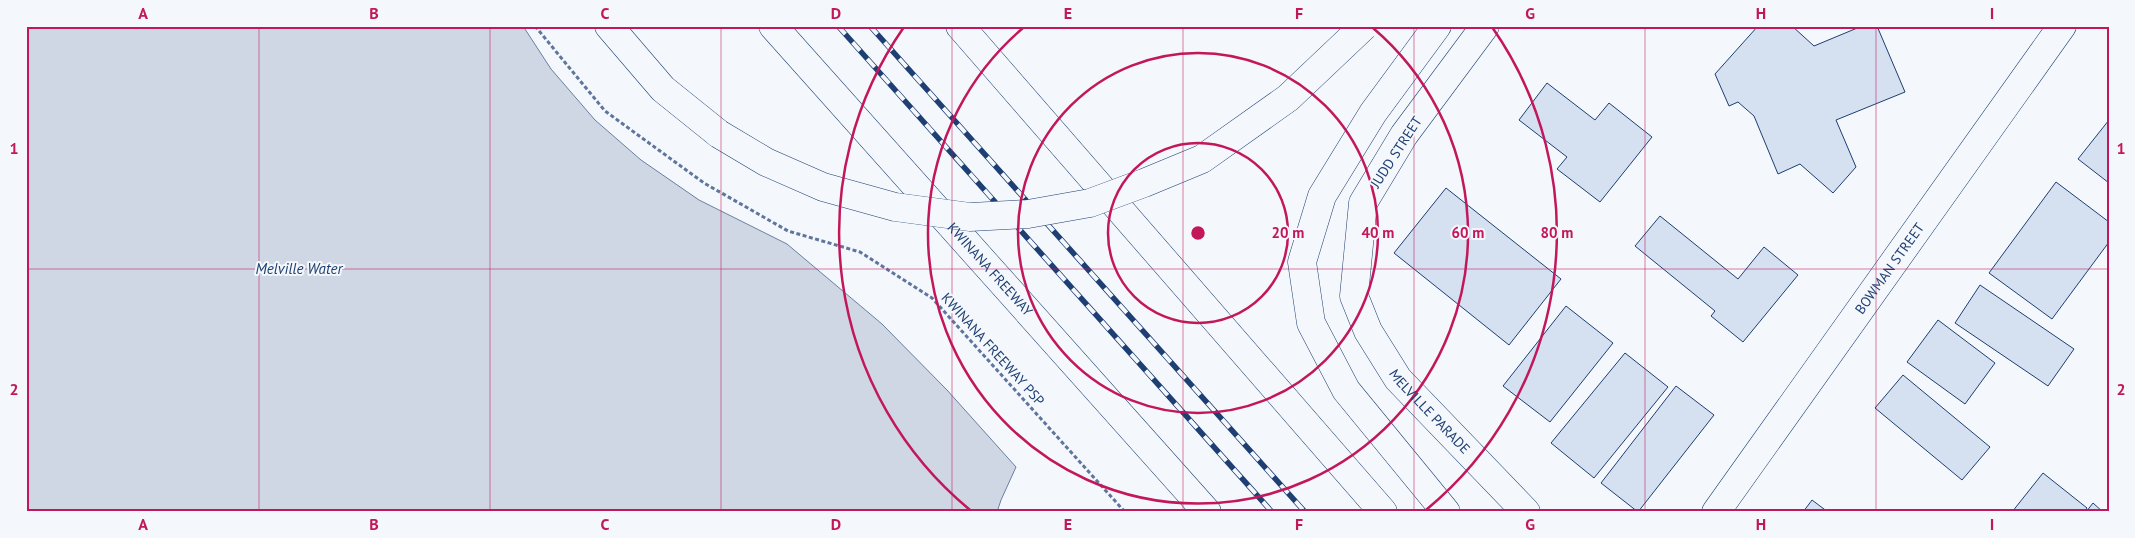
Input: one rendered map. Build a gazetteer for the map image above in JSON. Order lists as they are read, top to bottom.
{
  "streets": {
    "main road": [
      "JUDD STREET",
      "KWINANA FREEWAY",
      "BOWMAN STREET",
      "MELVILLE PARADE"
    ],
    "path": ["KWINANA FREEWAY PSP"]
  },
  "crossings": [
    ["JUDD STREET", "MELVILLE PARADE"]
  ],
  "water": ["Melville Water"],
  "grid": {
    "columns": [
      "A",
      "B",
      "C",
      "D",
      "E",
      "F",
      "G",
      "H",
      "I"
    ],
    "rows": ["1", "2"]
  },
  "rings": [
    "20 m",
    "40 m",
    "60 m",
    "80 m"
  ]
}
